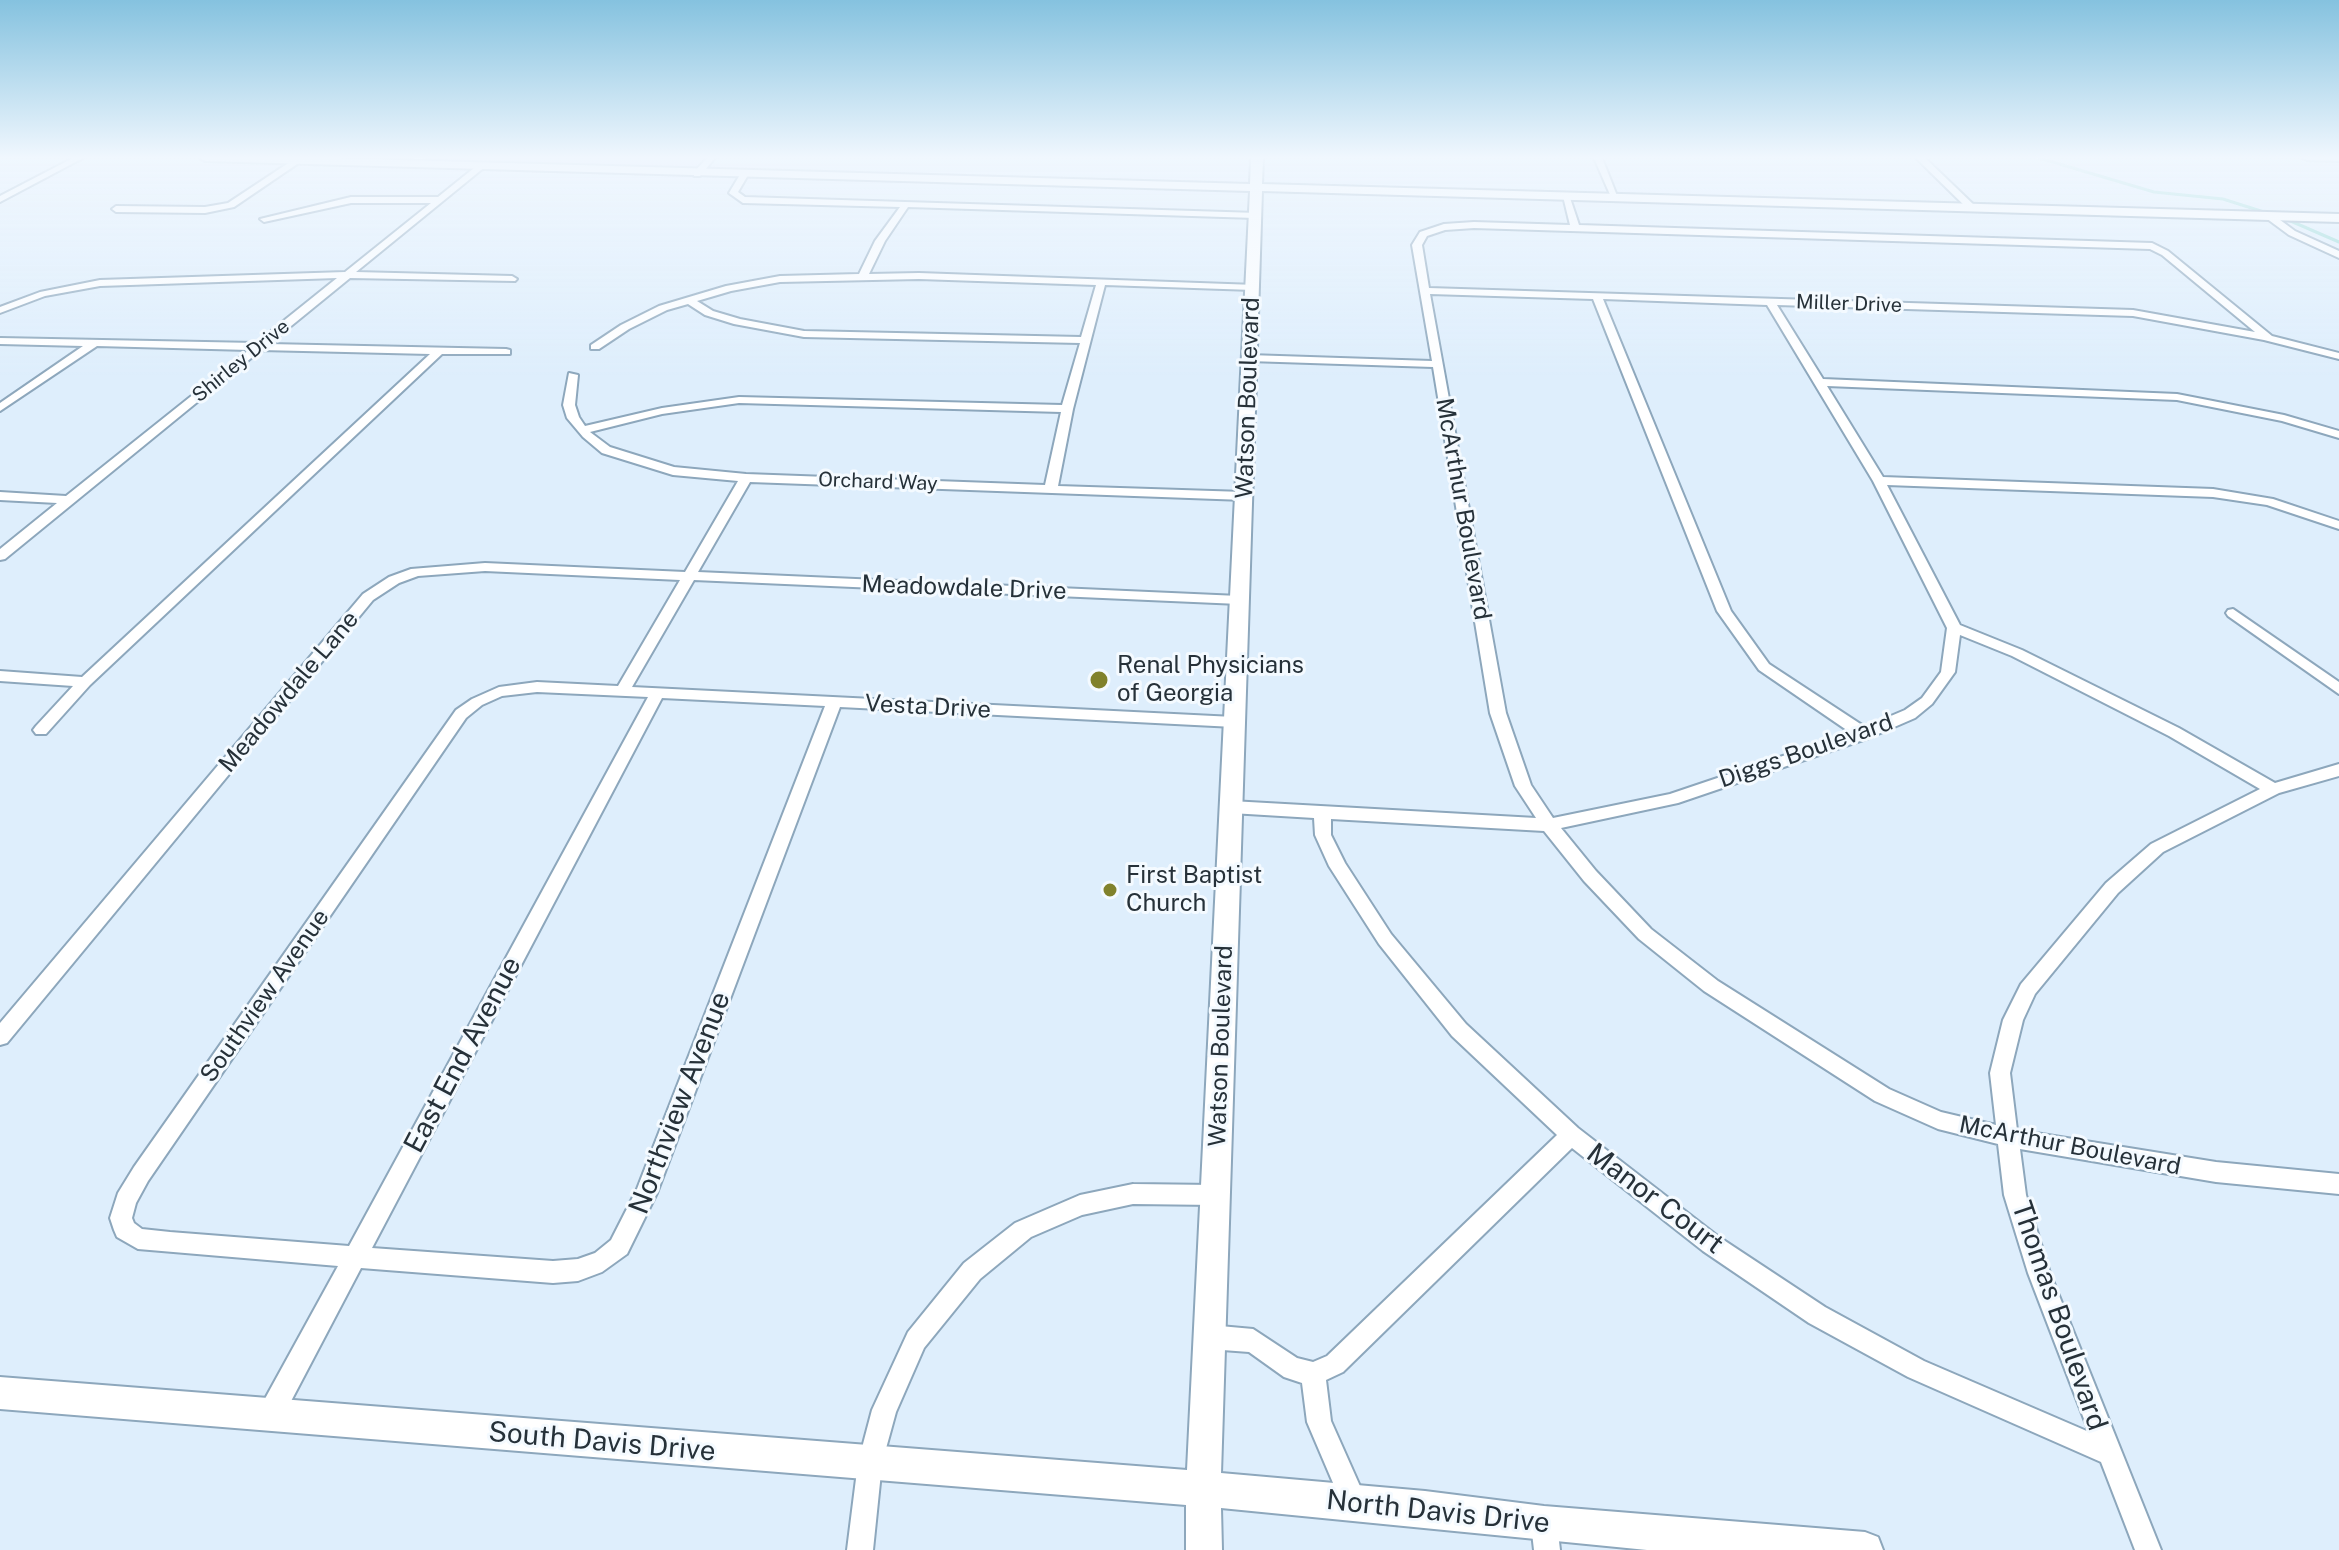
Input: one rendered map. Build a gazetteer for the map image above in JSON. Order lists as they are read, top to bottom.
{
  "streets": {
    "street": [
      "Miller Drive",
      "Shirley Drive",
      "Watson Boulevard",
      "Orchard Way",
      "McArthur Boulevard",
      "Meadowdale Drive",
      "Meadowdale Lane",
      "Vesta Drive",
      "Diggs Boulevard",
      "Southview Avenue",
      "East End Avenue",
      "Northview Avenue",
      "Manor Court",
      "Thomas Boulevard",
      "South Davis Drive",
      "North Davis Drive"
    ]
  },
  "crossings": [
    ["Miller Drive", "McArthur Boulevard"],
    ["Watson Boulevard", "Orchard Way"],
    ["Watson Boulevard", "Meadowdale Drive"],
    ["Watson Boulevard", "Vesta Drive"],
    ["Watson Boulevard", "Diggs Boulevard"],
    ["Watson Boulevard", "South Davis Drive"],
    ["Watson Boulevard", "North Davis Drive"],
    ["McArthur Boulevard", "Diggs Boulevard"],
    ["McArthur Boulevard", "Thomas Boulevard"],
    ["Meadowdale Drive", "Meadowdale Lane"],
    ["Vesta Drive", "Southview Avenue"],
    ["Vesta Drive", "East End Avenue"],
    ["Vesta Drive", "Northview Avenue"],
    ["Diggs Boulevard", "Manor Court"],
    ["Southview Avenue", "East End Avenue"],
    ["Southview Avenue", "Northview Avenue"],
    ["East End Avenue", "Northview Avenue"],
    ["East End Avenue", "South Davis Drive"],
    ["Manor Court", "Thomas Boulevard"],
    ["South Davis Drive", "North Davis Drive"]
  ],
  "places": ["Renal Physicians of Georgia", "First Baptist Church"]
}
